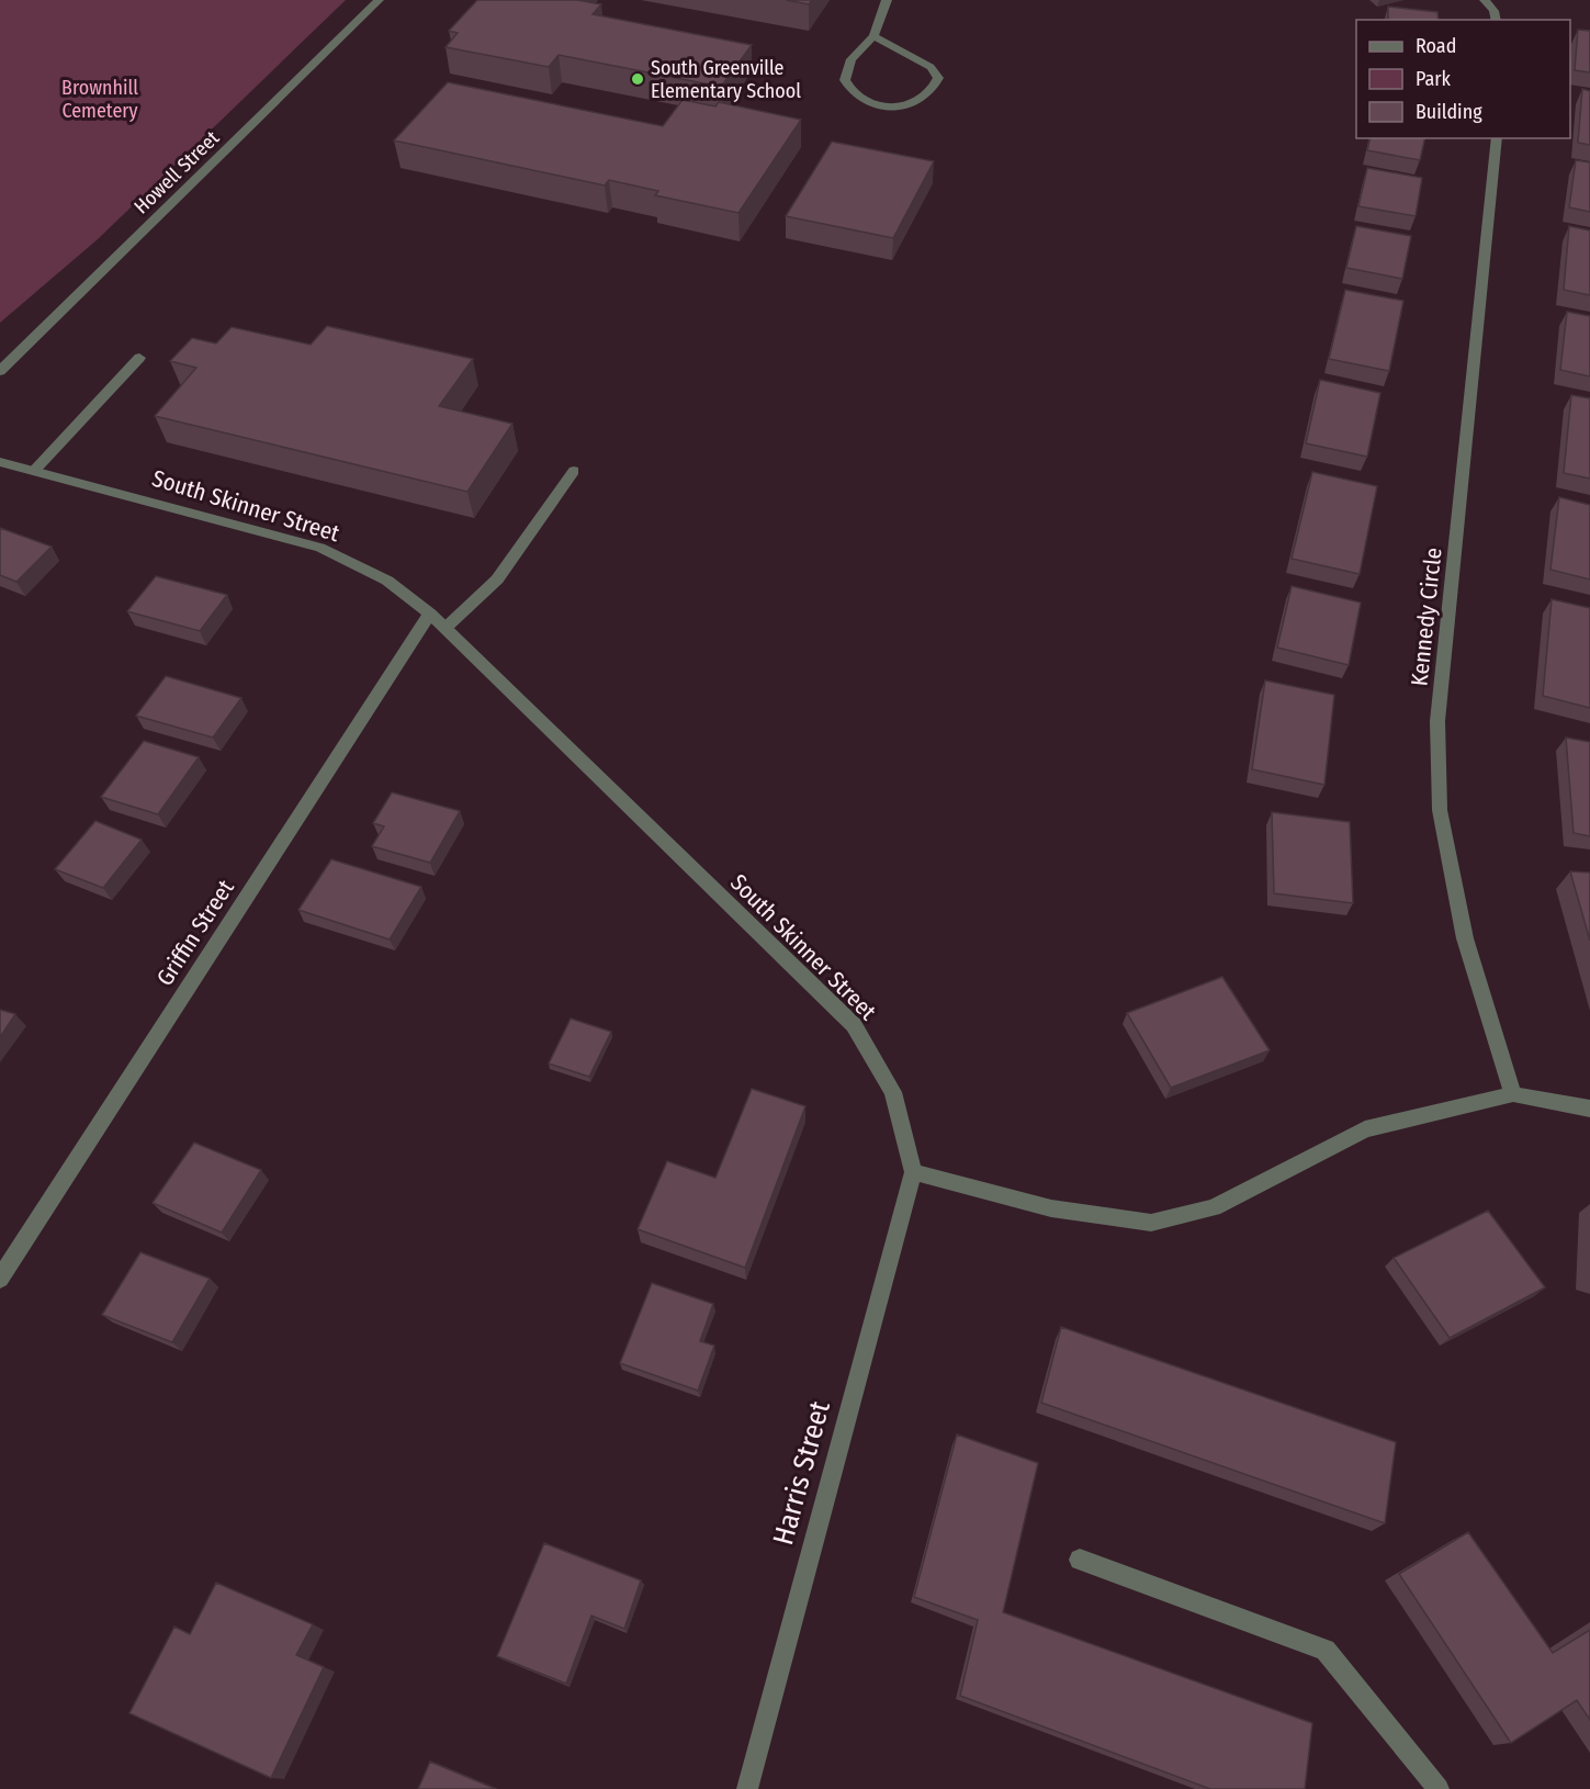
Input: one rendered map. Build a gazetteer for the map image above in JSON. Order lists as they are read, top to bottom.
{
  "streets": {
    "street": [
      "Howell Street",
      "South Skinner Street",
      "Kennedy Circle",
      "Griffin Street",
      "Harris Street"
    ]
  },
  "crossings": [
    ["South Skinner Street", "Griffin Street"],
    ["South Skinner Street", "Harris Street"]
  ],
  "parks": ["Brownhill Cemetery"],
  "places": ["South Greenville Elementary School"],
  "legend": ["Road", "Park", "Building"]
}
